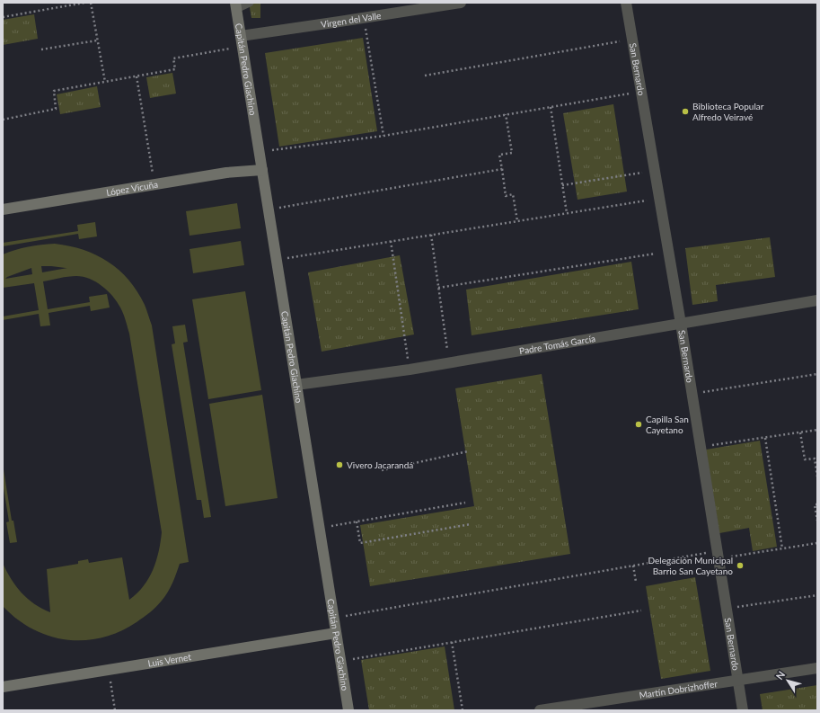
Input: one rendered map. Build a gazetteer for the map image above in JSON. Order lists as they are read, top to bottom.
{
  "streets": {
    "street": [
      "Virgen del Valle",
      "Capitán Pedro Giachino",
      "San Bernardo",
      "López Vicuña",
      "Padre Tomás García",
      "Luis Vernet",
      "Martín Dobrizhoffer"
    ]
  },
  "crossings": [
    ["Virgen del Valle", "Capitán Pedro Giachino"],
    ["Capitán Pedro Giachino", "López Vicuña"],
    ["Capitán Pedro Giachino", "Padre Tomás García"],
    ["Capitán Pedro Giachino", "Luis Vernet"],
    ["San Bernardo", "Padre Tomás García"],
    ["San Bernardo", "Martín Dobrizhoffer"]
  ],
  "places": [
    "Biblioteca Popular Alfredo Veiravé",
    "Capilla San Cayetano",
    "Vivero Jacarandá",
    "Delegación Municipal Barrio San Cayetano"
  ],
  "north": "top left"
}
